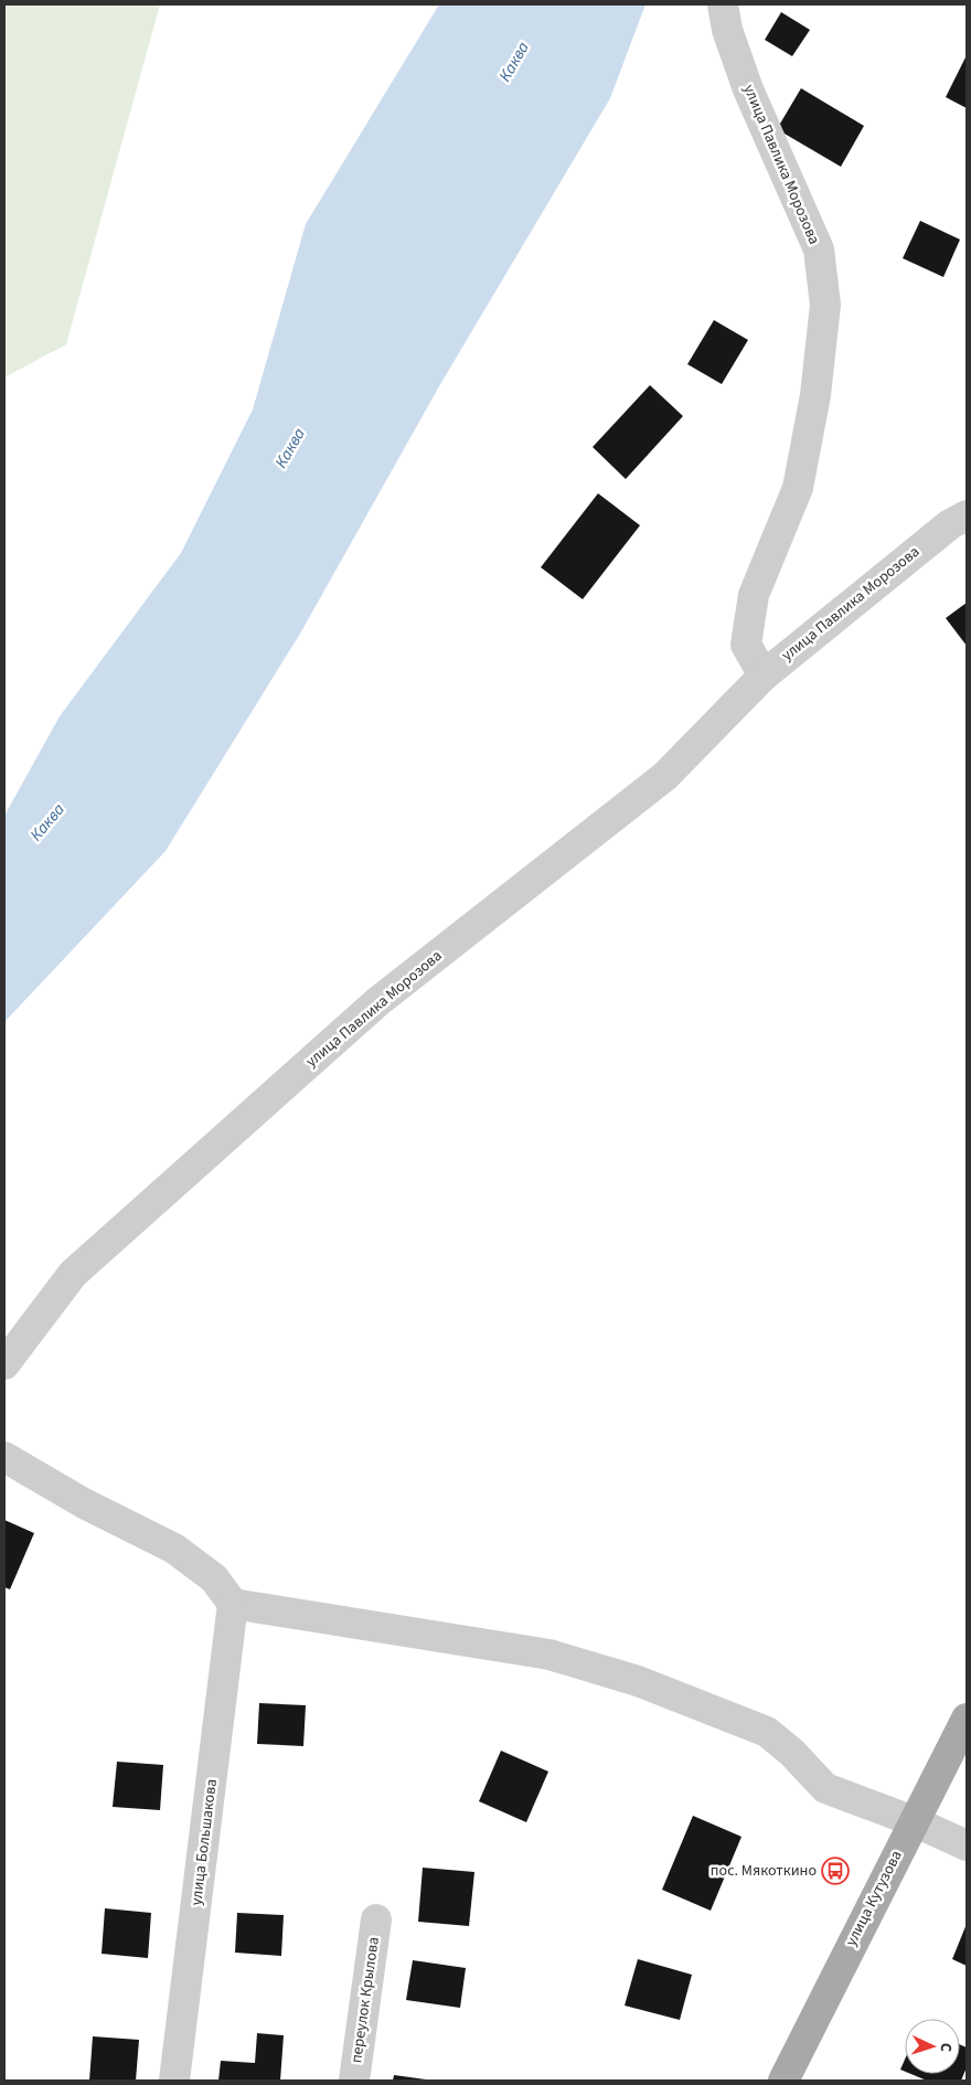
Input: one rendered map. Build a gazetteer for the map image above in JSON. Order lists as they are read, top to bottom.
{
  "streets": {
    "main road": ["улица Кутузова"],
    "street": ["улица Павлика Морозова", "улица Большакова", "переулок Крылова"]
  },
  "water": ["Каква"],
  "places": {
    "bus stop": ["пос. Мякоткино"]
  },
  "north": "right"
}
